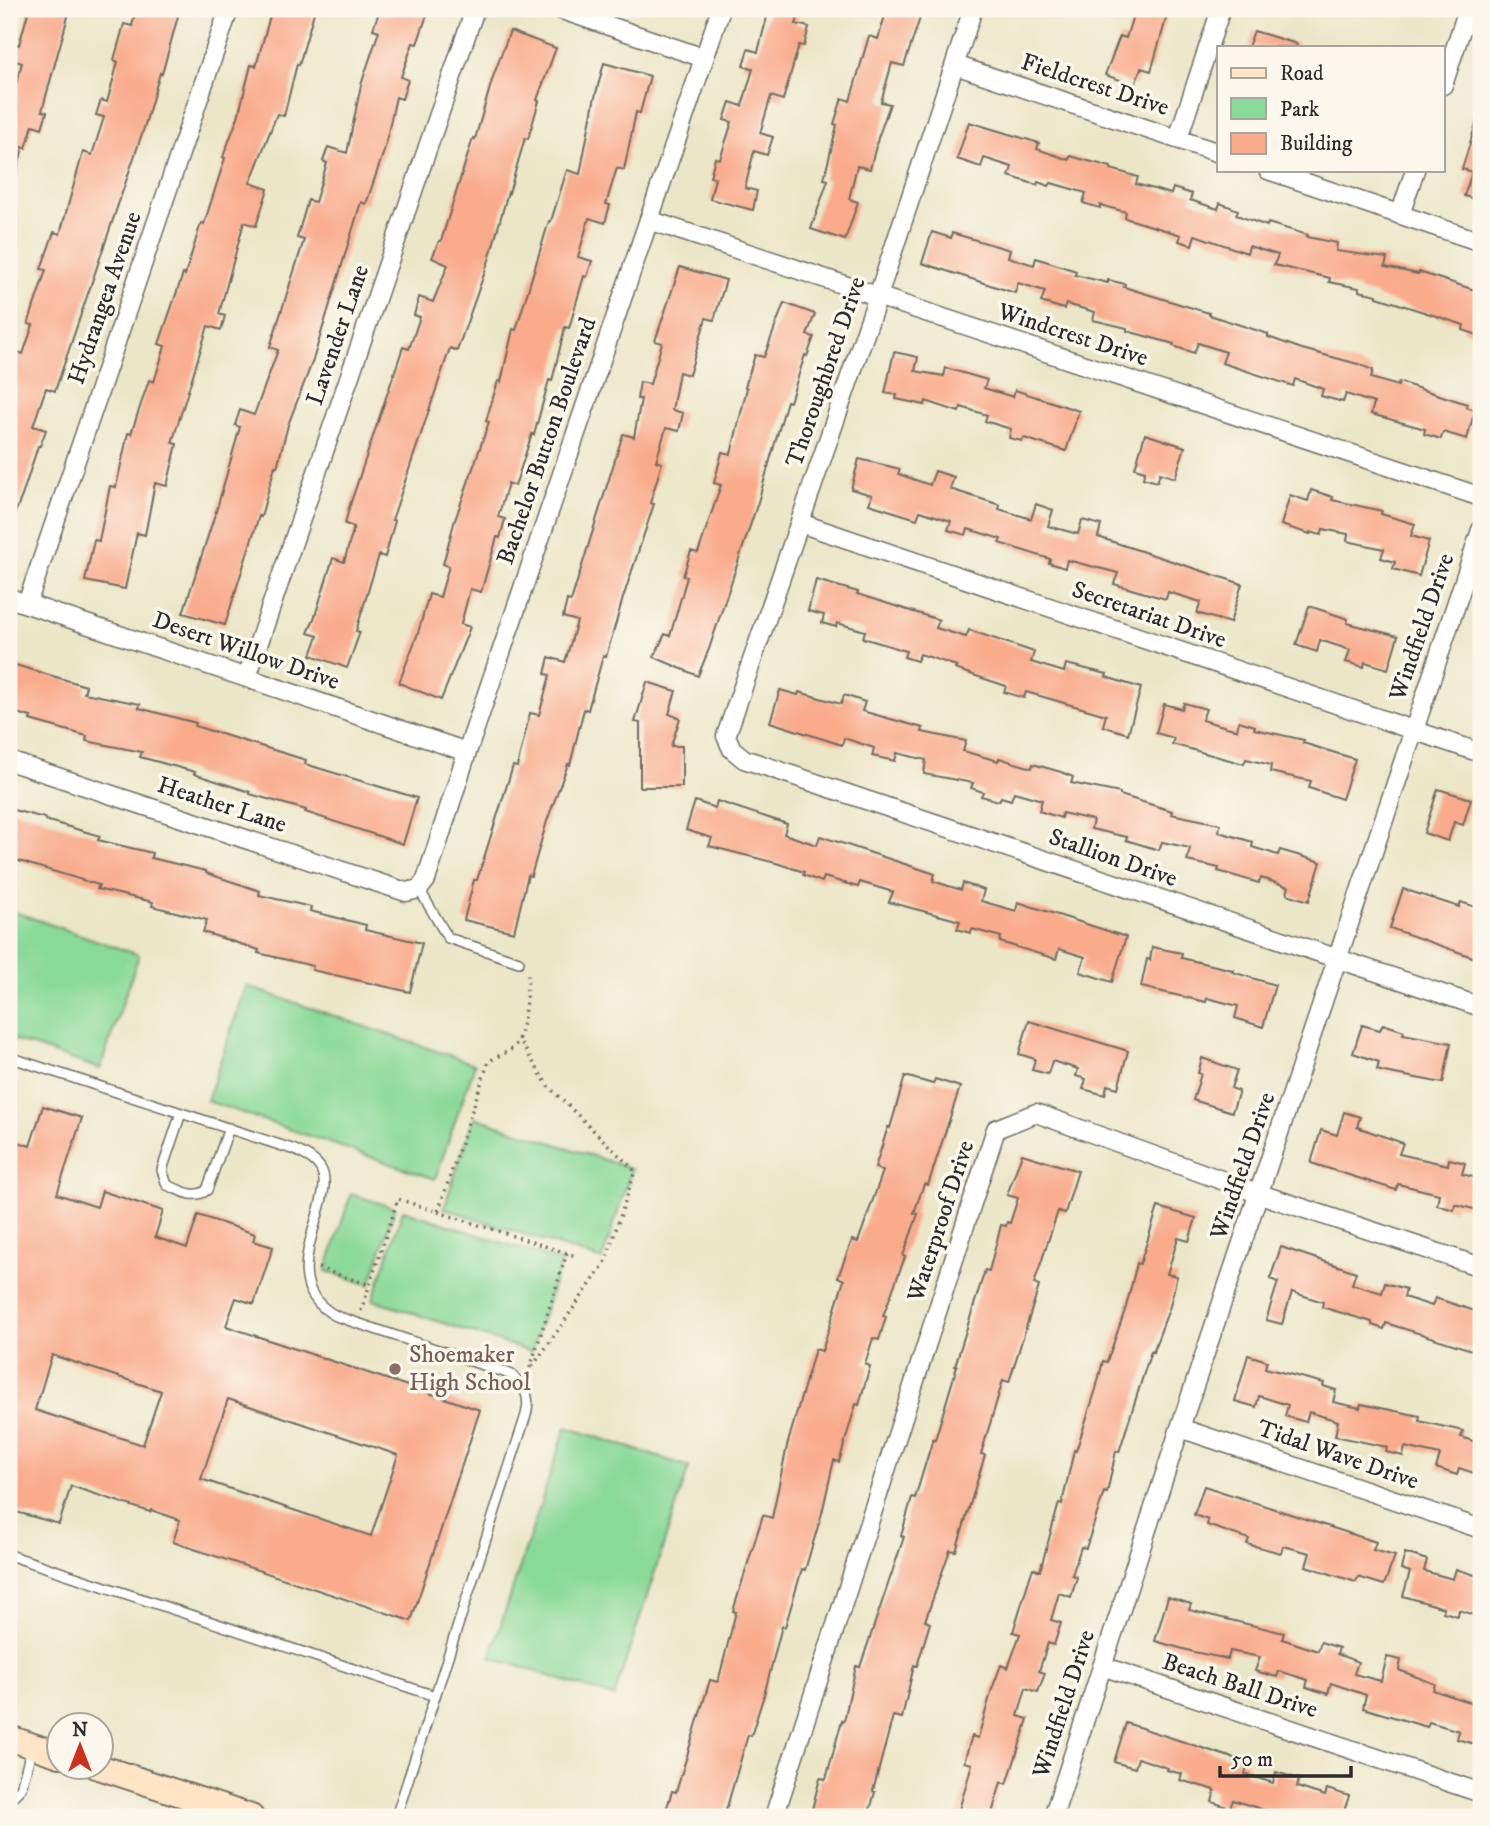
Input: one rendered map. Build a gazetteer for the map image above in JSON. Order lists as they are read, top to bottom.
{
  "streets": {
    "street": [
      "Fieldcrest Drive",
      "Hydrangea Avenue",
      "Lavender Lane",
      "Windcrest Drive",
      "Thoroughbred Drive",
      "Bachelor Button Boulevard",
      "Secretariat Drive",
      "Windfield Drive",
      "Desert Willow Drive",
      "Heather Lane",
      "Stallion Drive",
      "Waterproof Drive",
      "Tidal Wave Drive",
      "Beach Ball Drive"
    ]
  },
  "crossings": [
    ["Fieldcrest Drive", "Thoroughbred Drive"],
    ["Hydrangea Avenue", "Desert Willow Drive"],
    ["Lavender Lane", "Desert Willow Drive"],
    ["Windcrest Drive", "Thoroughbred Drive"],
    ["Windcrest Drive", "Bachelor Button Boulevard"],
    ["Thoroughbred Drive", "Secretariat Drive"],
    ["Thoroughbred Drive", "Stallion Drive"],
    ["Bachelor Button Boulevard", "Desert Willow Drive"],
    ["Bachelor Button Boulevard", "Heather Lane"],
    ["Secretariat Drive", "Windfield Drive"],
    ["Windfield Drive", "Stallion Drive"],
    ["Windfield Drive", "Waterproof Drive"],
    ["Windfield Drive", "Tidal Wave Drive"],
    ["Windfield Drive", "Beach Ball Drive"]
  ],
  "places": ["Shoemaker High School"],
  "legend": ["Road", "Park", "Building"],
  "scale_bar": "50 m",
  "north": "top"
}
